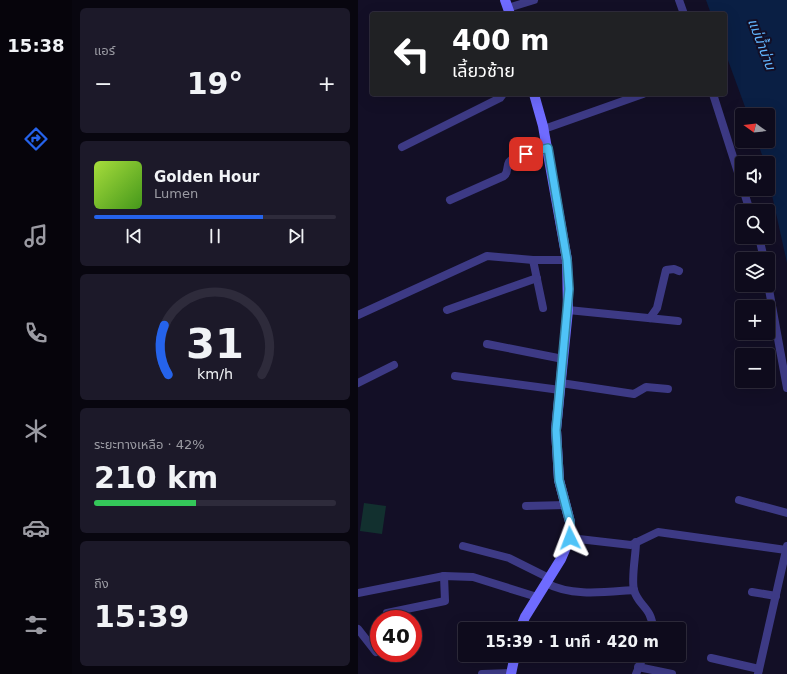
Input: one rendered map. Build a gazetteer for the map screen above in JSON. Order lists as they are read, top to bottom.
{
  "water": ["แม่น้ำน่าน"],
  "north": "left",
  "page": {
    "tabs": "15:38",
    "tile": [
      "แอร์",
      ["ระยะทางเหลือ · 42%", "210 km"],
      ["ถึง", "15:39"]
    ],
    "turn": ["400 m", "เลี้ยวซ้าย"],
    "heat": ["−", "19°", "+"],
    "map_buttons": ["+", "−"],
    "song": ["Golden Hour", "Lumen"],
    "limit": "40",
    "trip": "15:39 · 1 นาที · 420 m",
    "gauge": ["31", "km/h"]
  }
}
